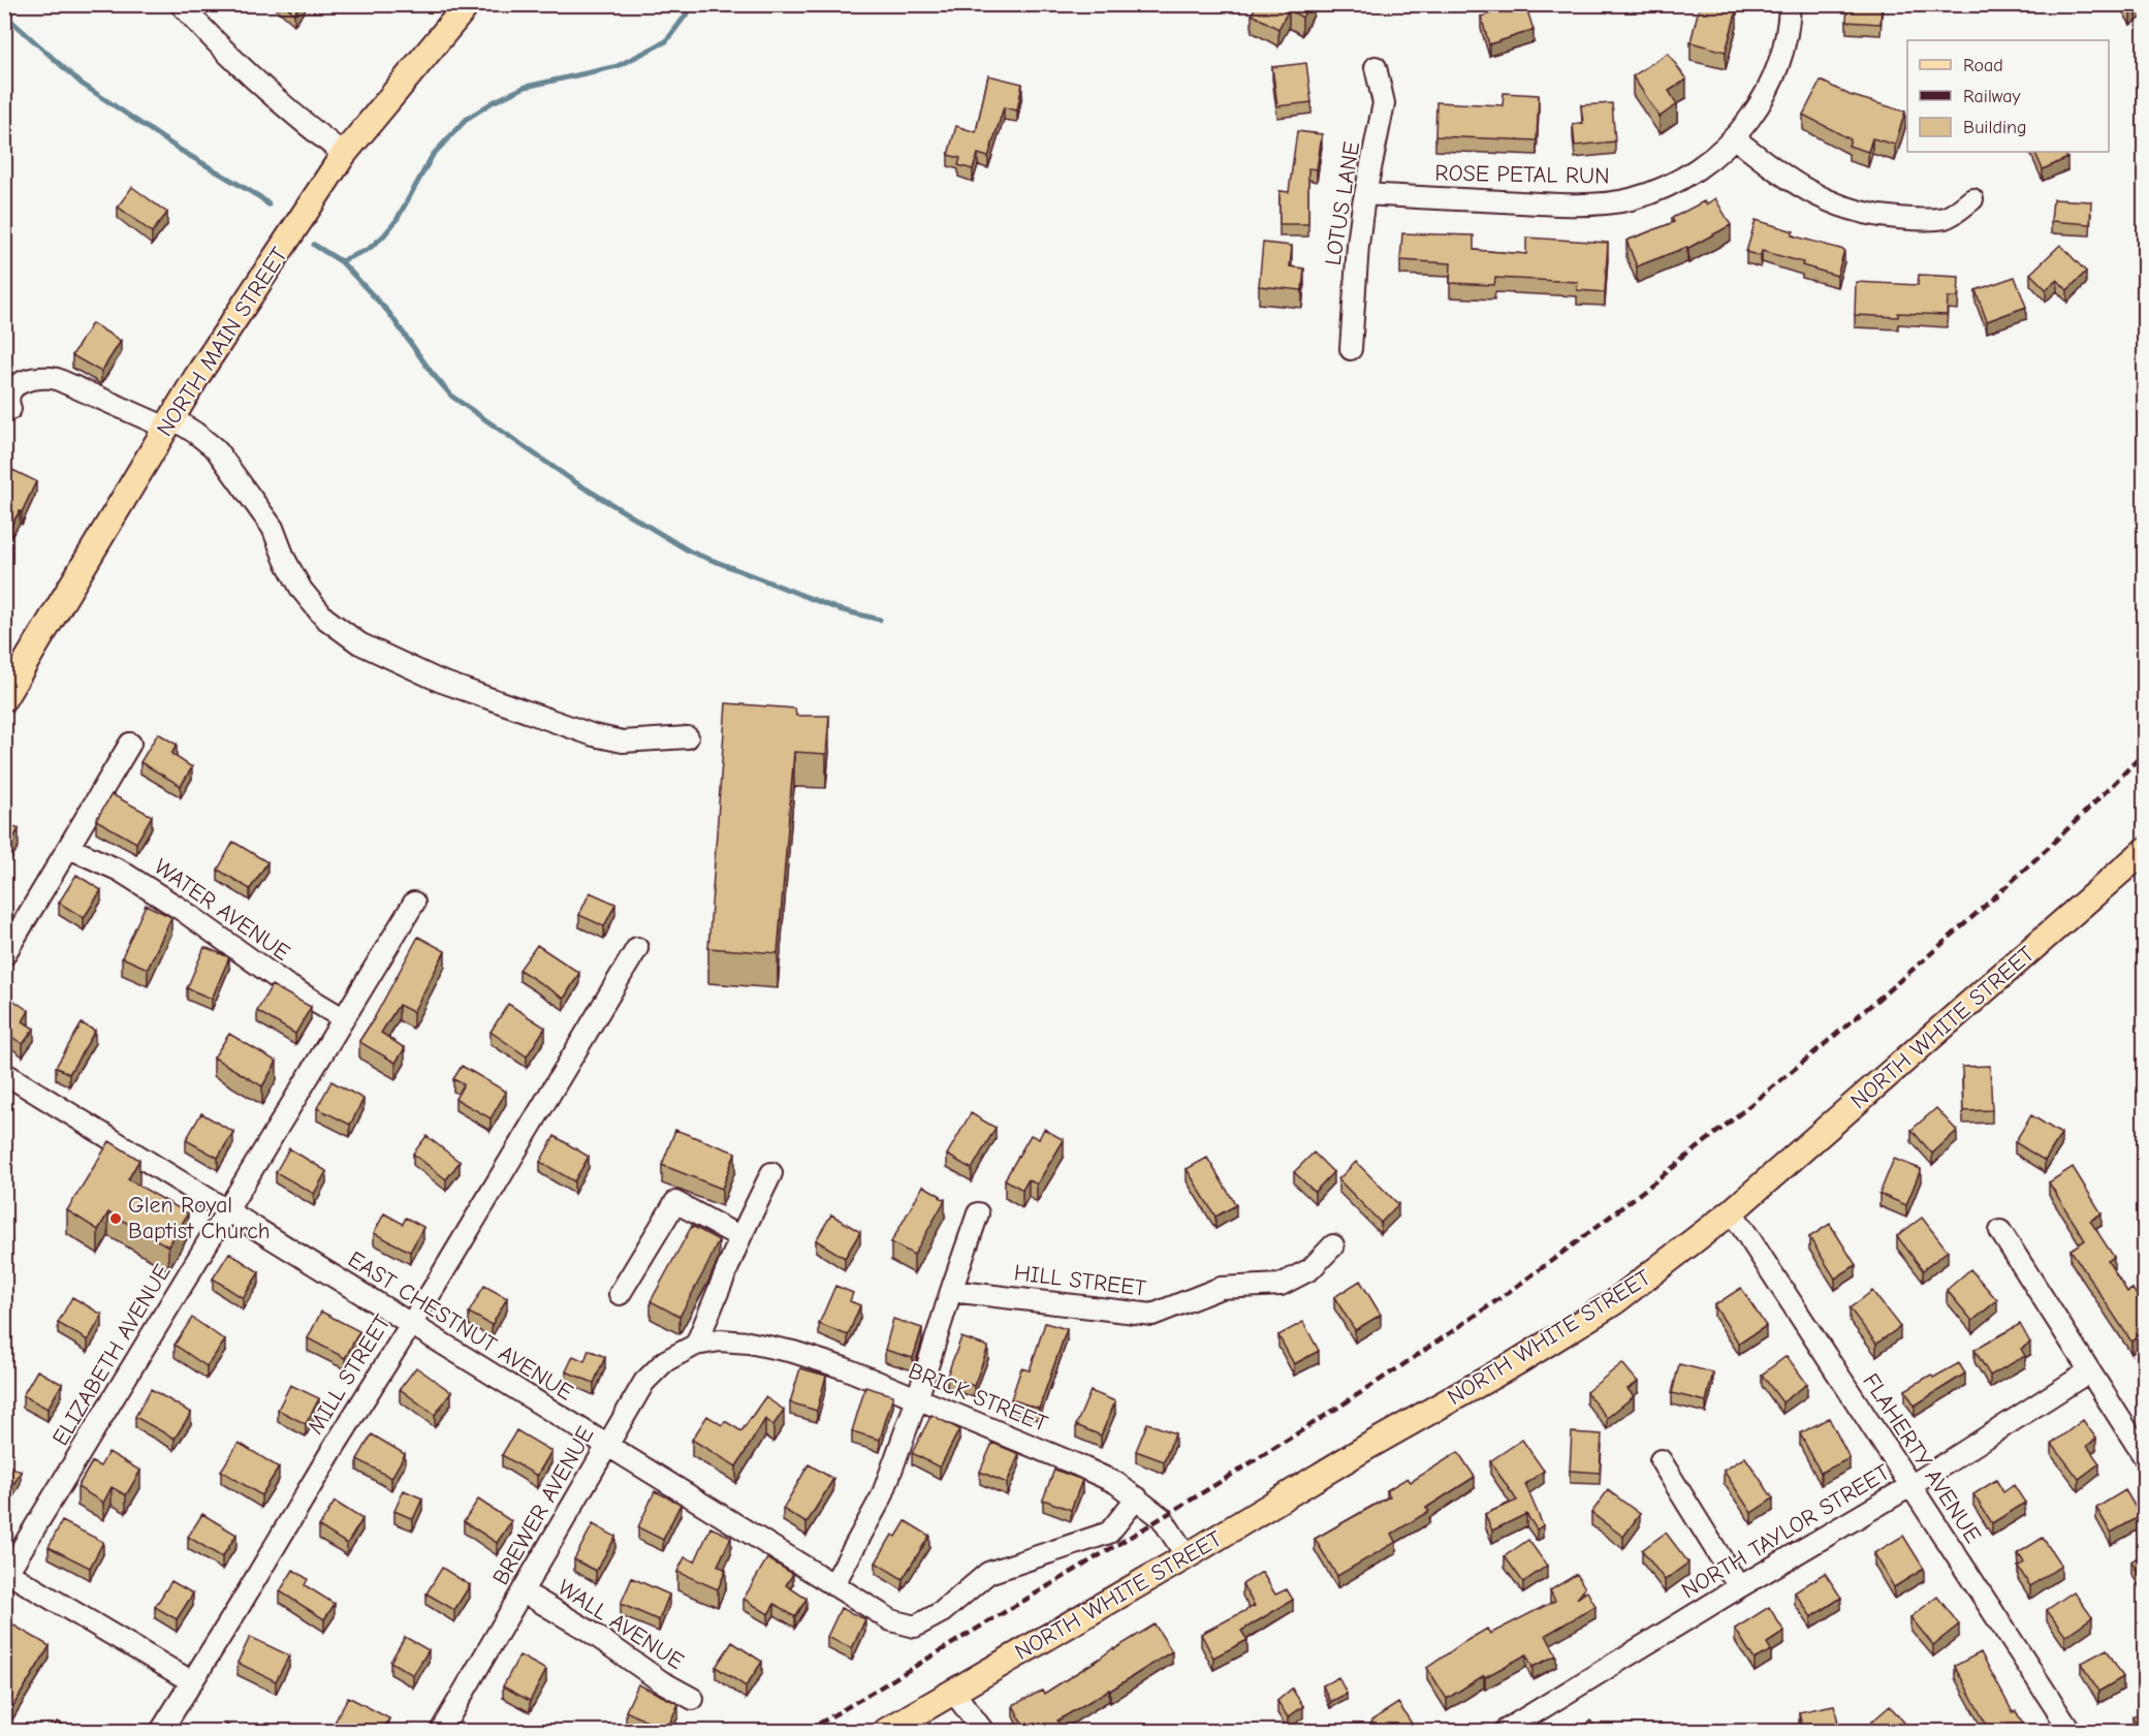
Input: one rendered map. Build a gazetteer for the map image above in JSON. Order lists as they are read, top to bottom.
{
  "streets": {
    "main road": ["NORTH MAIN STREET", "NORTH WHITE STREET"],
    "street": [
      "ROSE PETAL RUN",
      "LOTUS LANE",
      "WATER AVENUE",
      "HILL STREET",
      "EAST CHESTNUT AVENUE",
      "ELIZABETH AVENUE",
      "MILL STREET",
      "BRICK STREET",
      "FLAHERTY AVENUE",
      "BREWER AVENUE",
      "NORTH TAYLOR STREET",
      "WALL AVENUE"
    ]
  },
  "crossings": [
    ["ROSE PETAL RUN", "LOTUS LANE"],
    ["WATER AVENUE", "ELIZABETH AVENUE"],
    ["NORTH WHITE STREET", "BRICK STREET"],
    ["NORTH WHITE STREET", "FLAHERTY AVENUE"],
    ["EAST CHESTNUT AVENUE", "ELIZABETH AVENUE"],
    ["EAST CHESTNUT AVENUE", "MILL STREET"],
    ["EAST CHESTNUT AVENUE", "BRICK STREET"],
    ["EAST CHESTNUT AVENUE", "BREWER AVENUE"],
    ["BRICK STREET", "BREWER AVENUE"],
    ["FLAHERTY AVENUE", "NORTH TAYLOR STREET"],
    ["BREWER AVENUE", "WALL AVENUE"]
  ],
  "places": ["Glen Royal Baptist Church"],
  "legend": ["Road", "Railway", "Building"]
}
